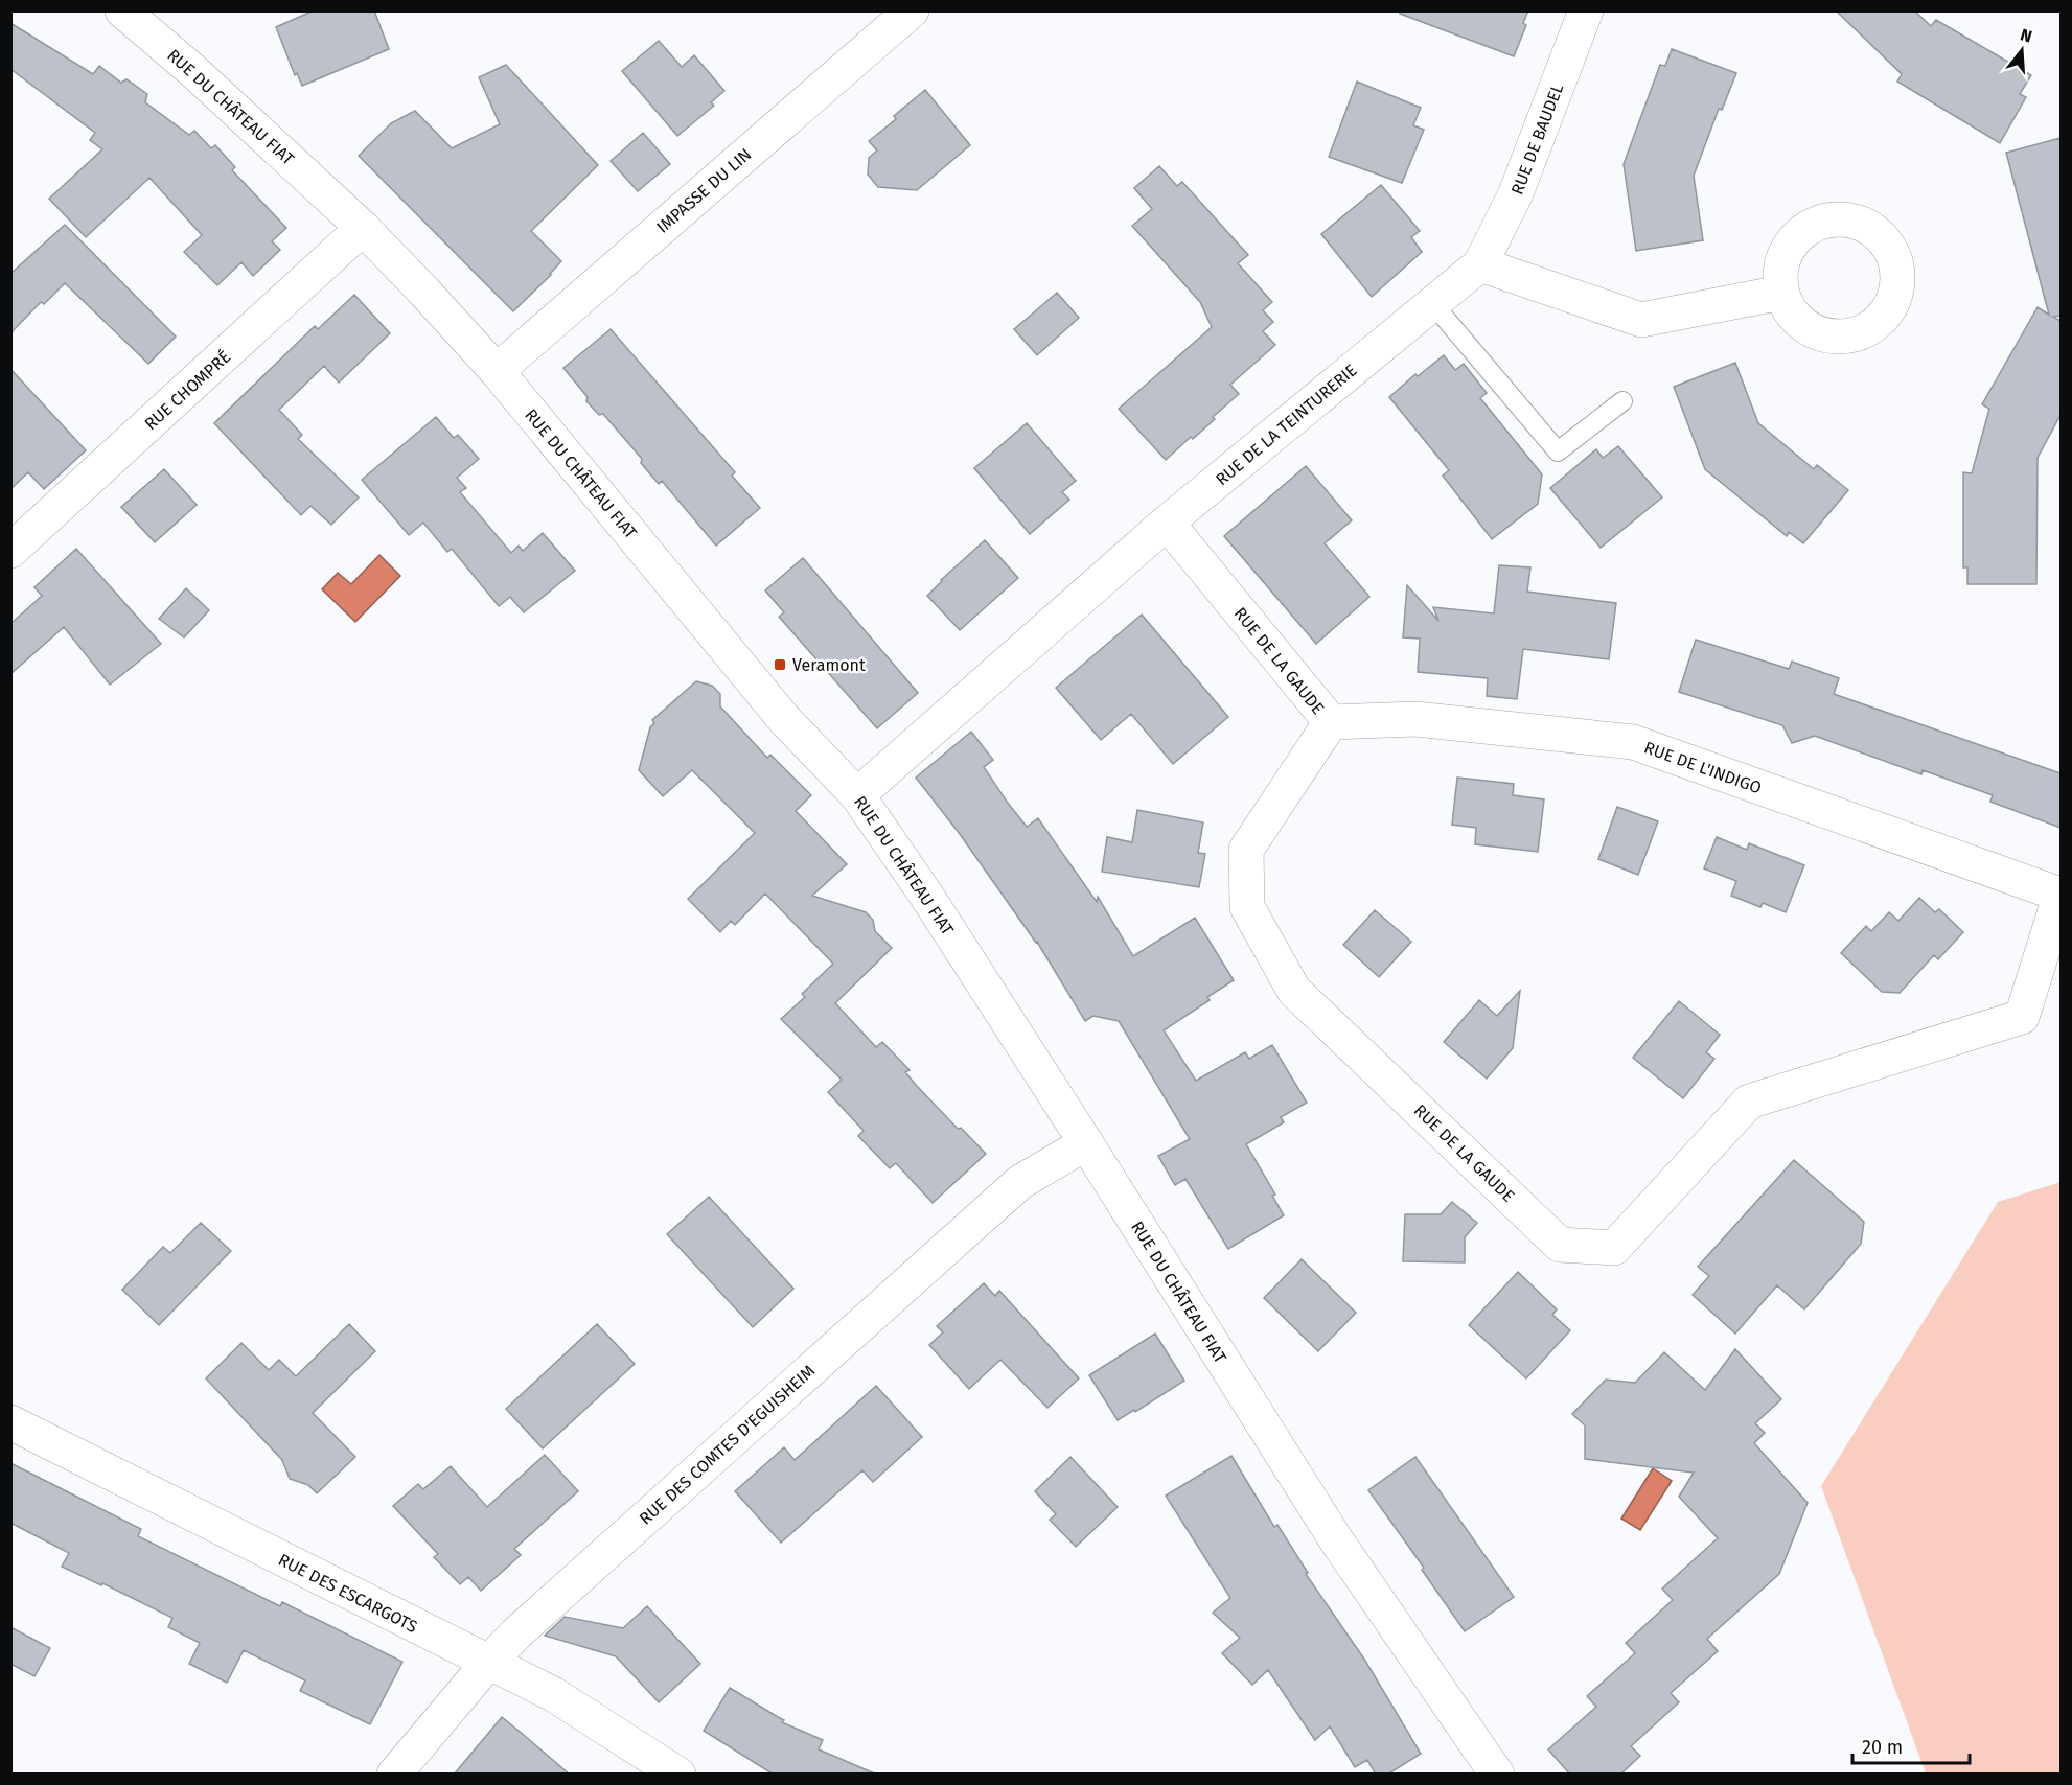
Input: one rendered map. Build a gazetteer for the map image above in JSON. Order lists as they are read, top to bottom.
{
  "streets": {
    "street": [
      "RUE DU CHÂTEAU FIAT",
      "RUE DE BAUDEL",
      "IMPASSE DU LIN",
      "RUE CHOMPRÉ",
      "RUE DE LA TEINTURERIE",
      "RUE DE LA GAUDE",
      "RUE DE L'INDIGO",
      "RUE DES COMTES D'EGUISHEIM",
      "RUE DES ESCARGOTS"
    ]
  },
  "crossings": [
    ["RUE DU CHÂTEAU FIAT", "IMPASSE DU LIN"],
    ["RUE DU CHÂTEAU FIAT", "RUE CHOMPRÉ"],
    ["RUE DU CHÂTEAU FIAT", "RUE DE LA TEINTURERIE"],
    ["RUE DU CHÂTEAU FIAT", "RUE DES COMTES D'EGUISHEIM"],
    ["RUE DE BAUDEL", "RUE DE LA TEINTURERIE"],
    ["RUE DE LA TEINTURERIE", "RUE DE LA GAUDE"],
    ["RUE DE LA GAUDE", "RUE DE L'INDIGO"],
    ["RUE DES COMTES D'EGUISHEIM", "RUE DES ESCARGOTS"]
  ],
  "places": {
    "transit": ["Veramont"]
  },
  "scale_bar": "20 m",
  "north": "top"
}
